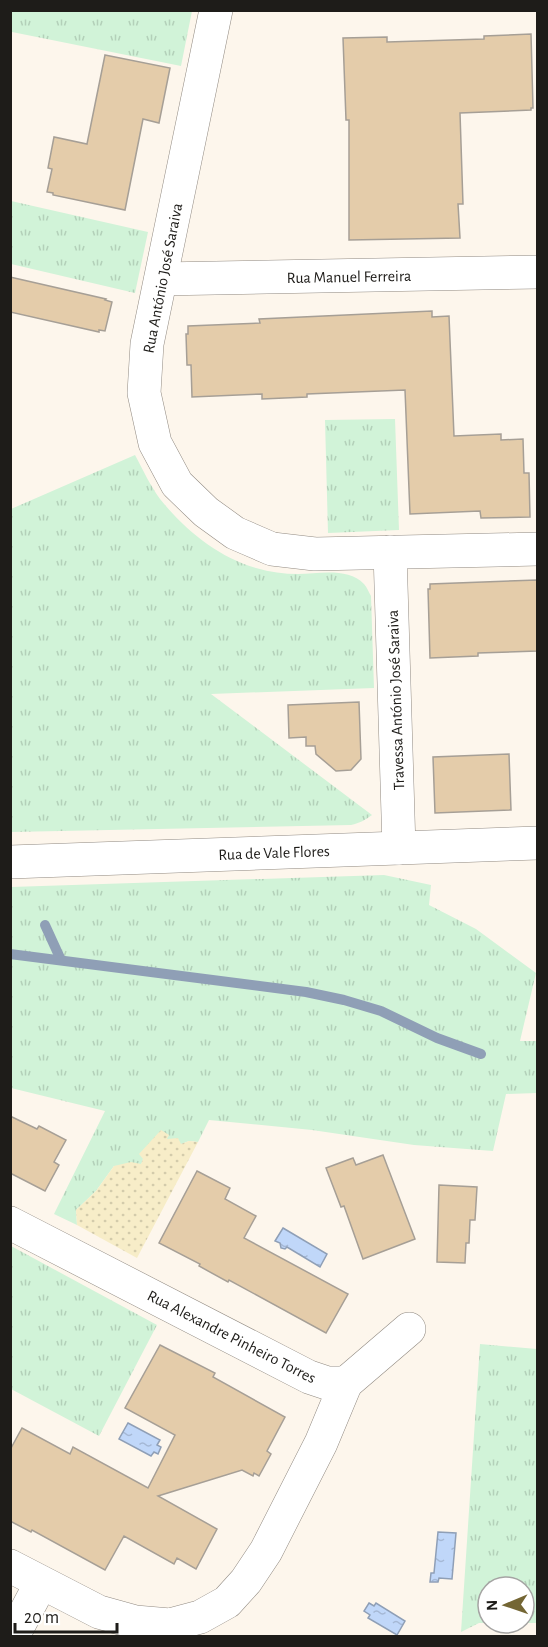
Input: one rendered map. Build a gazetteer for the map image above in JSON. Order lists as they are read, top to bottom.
{
  "streets": {
    "street": [
      "Rua Manuel Ferreira",
      "Rua António José Saraiva",
      "Travessa António José Saraiva",
      "Rua de Vale Flores",
      "Rua Alexandre Pinheiro Torres"
    ]
  },
  "crossings": [
    ["Rua Manuel Ferreira", "Rua António José Saraiva"],
    ["Rua António José Saraiva", "Travessa António José Saraiva"],
    ["Travessa António José Saraiva", "Rua de Vale Flores"]
  ],
  "scale_bar": "20 m",
  "north": "left"
}
